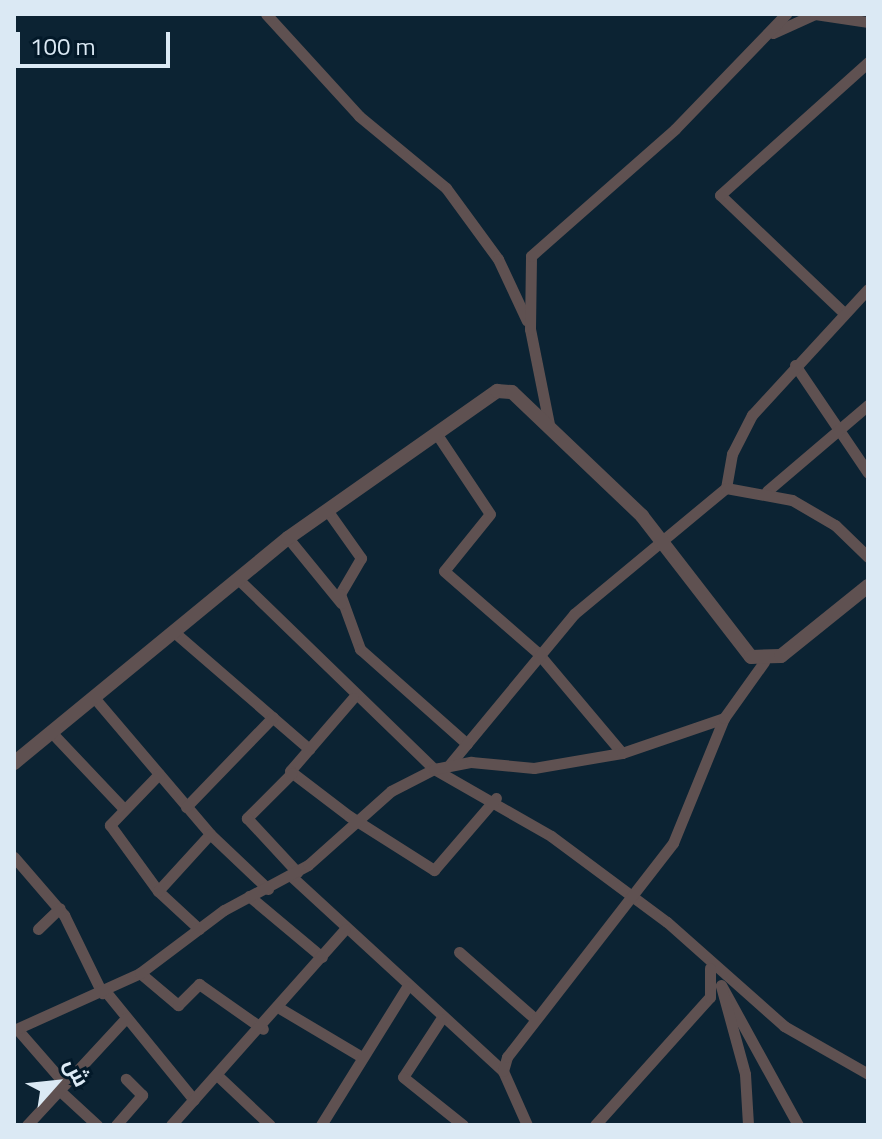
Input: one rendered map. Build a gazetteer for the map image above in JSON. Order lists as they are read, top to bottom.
{
  "scale_bar": "100 m",
  "north": "top right"
}
